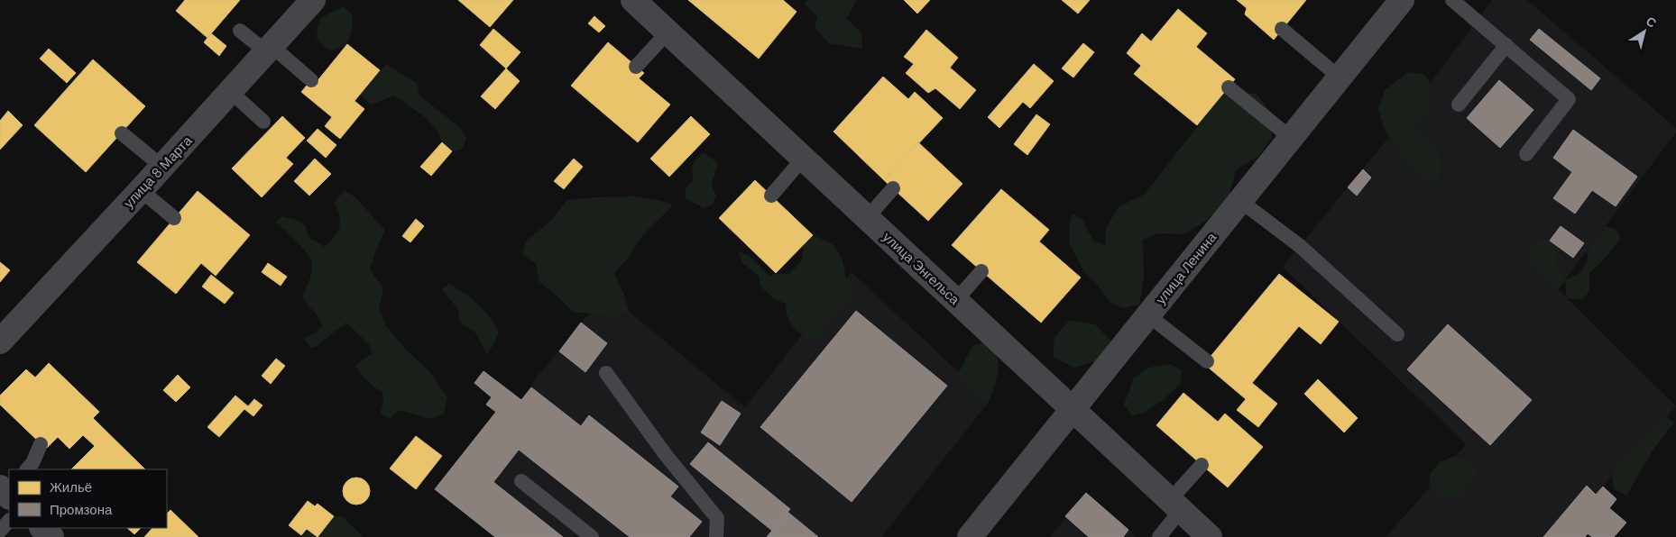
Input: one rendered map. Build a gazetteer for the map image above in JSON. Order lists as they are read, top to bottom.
{
  "streets": {
    "street": ["улица 8 Марта", "улица Энгельса", "улица Ленина"]
  },
  "crossings": [
    ["улица Энгельса", "улица Ленина"]
  ],
  "legend": ["Жильё", "Промзона"],
  "north": "top right"
}
